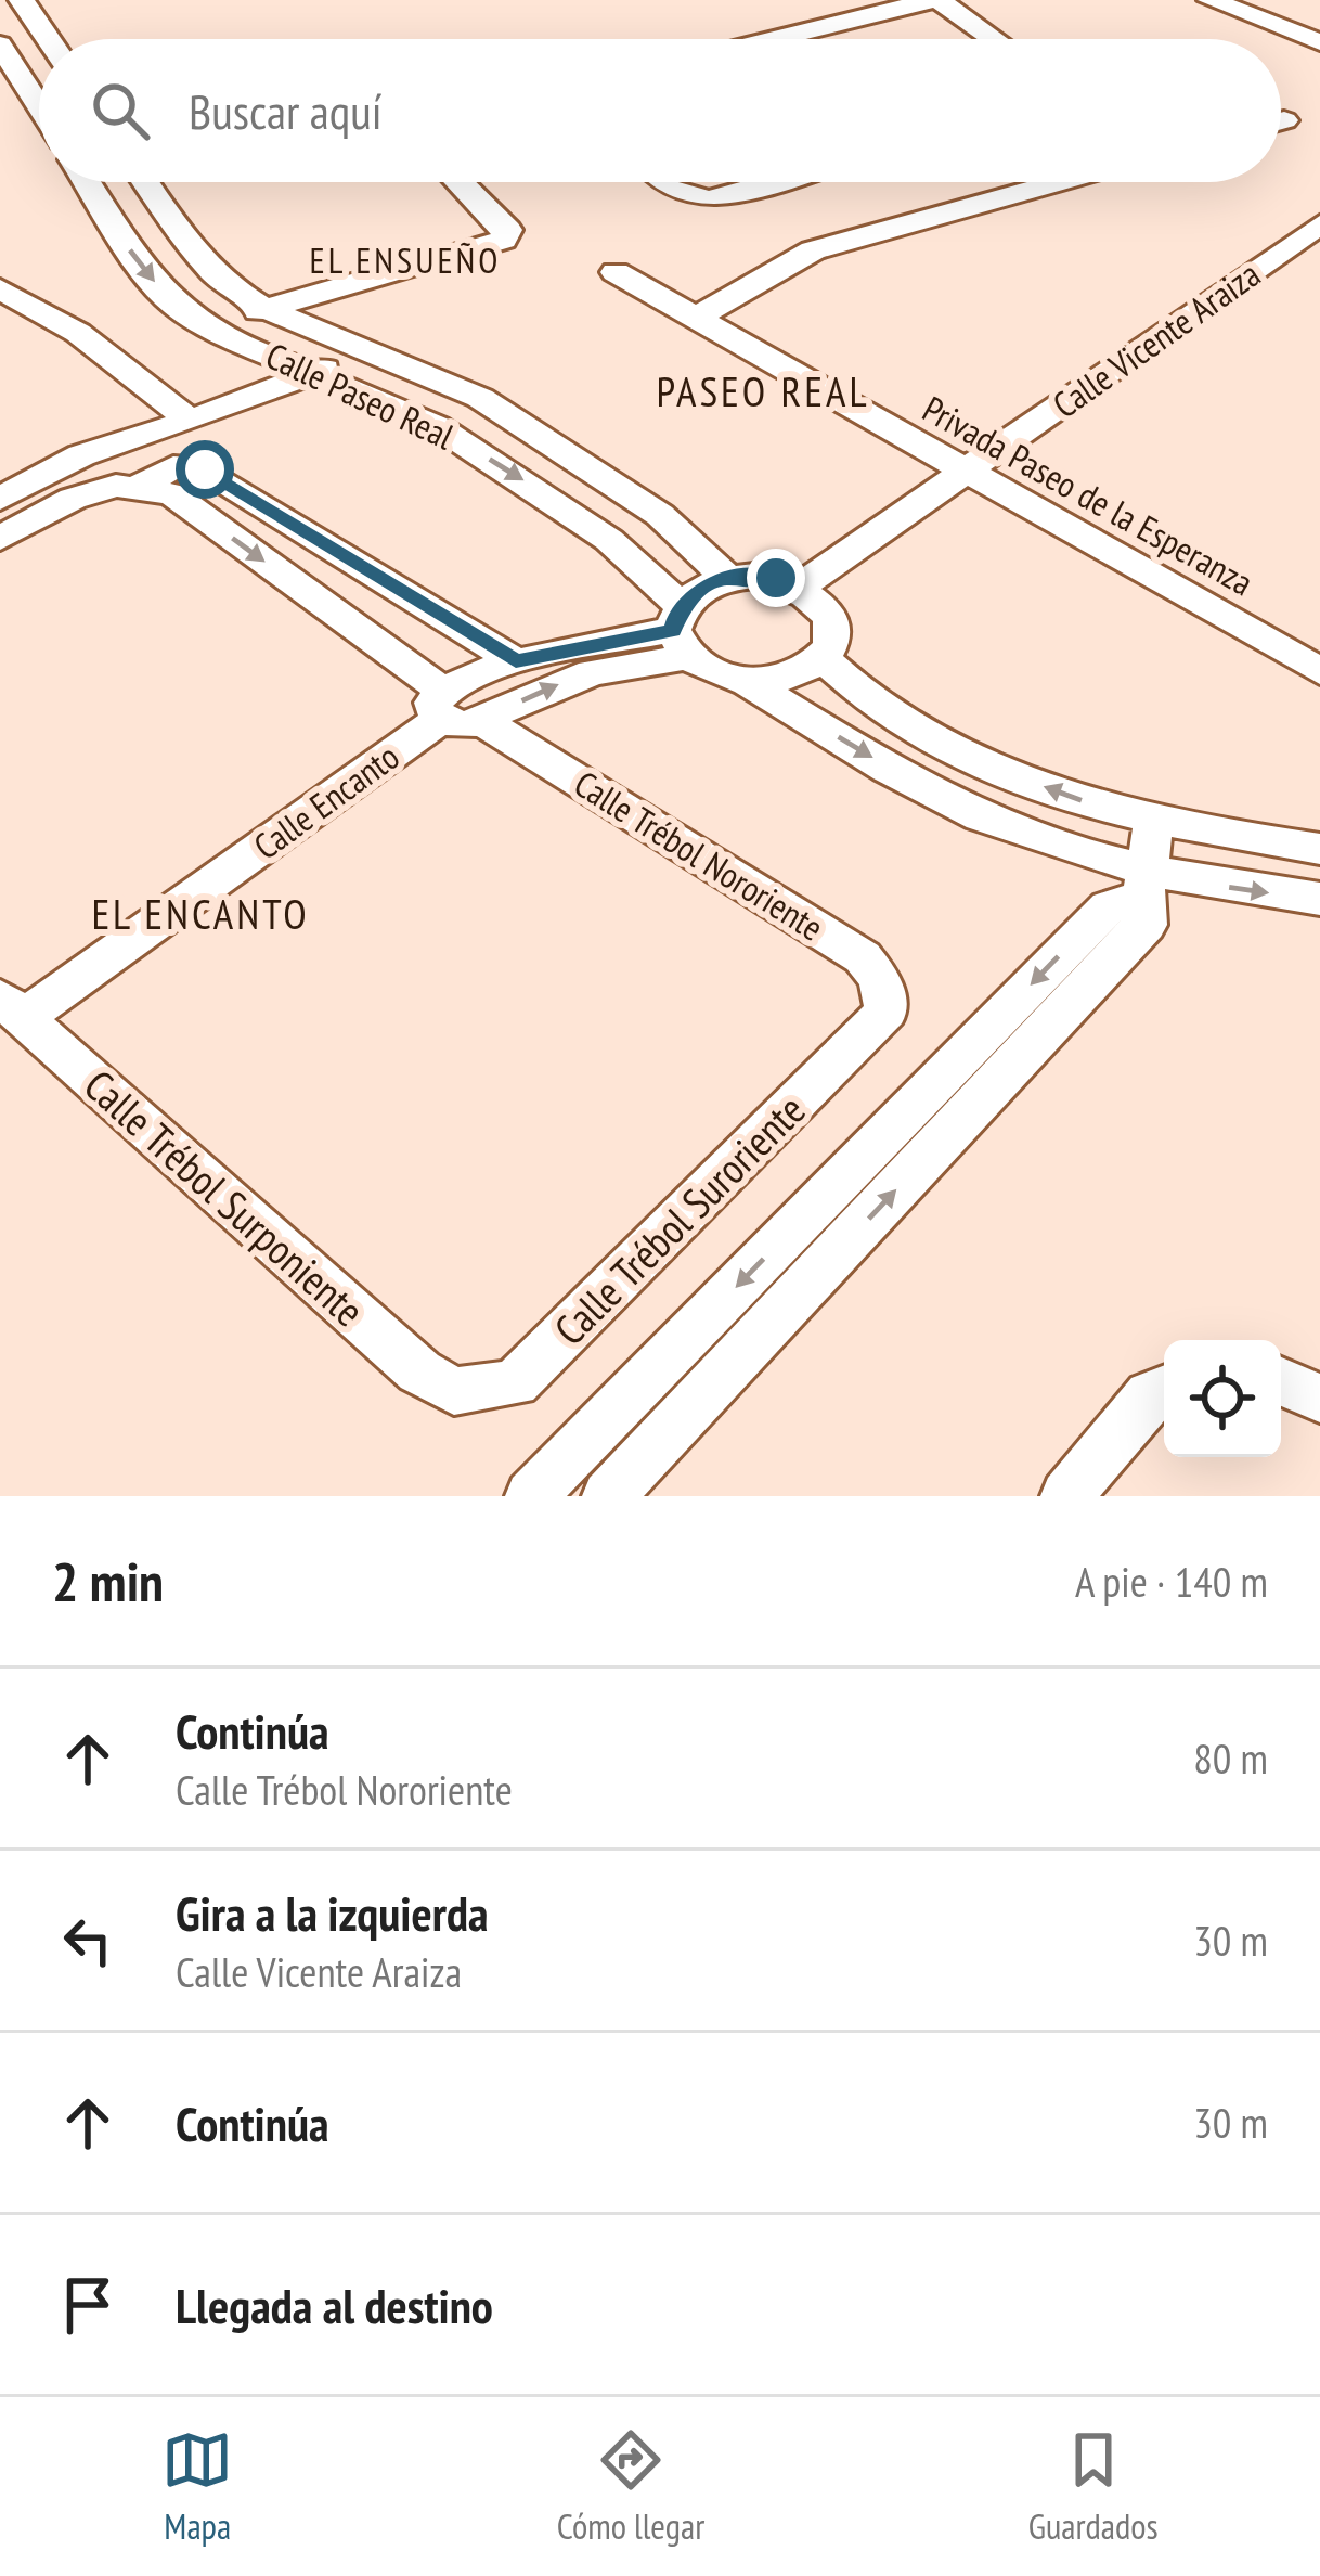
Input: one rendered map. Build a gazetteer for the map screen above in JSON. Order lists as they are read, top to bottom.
{
  "streets": {
    "street": [
      "Calle Vicente Araiza",
      "Calle Paseo Real",
      "Privada Paseo de la Esperanza",
      "Calle Encanto",
      "Calle Trébol Nororiente",
      "Calle Trébol Surponiente",
      "Calle Trébol Suroriente"
    ]
  },
  "crossings": [
    ["Calle Vicente Araiza", "Calle Paseo Real"],
    ["Calle Vicente Araiza", "Privada Paseo de la Esperanza"],
    ["Calle Encanto", "Calle Trébol Surponiente"],
    ["Calle Trébol Nororiente", "Calle Trébol Suroriente"],
    ["Calle Trébol Surponiente", "Calle Trébol Suroriente"]
  ],
  "districts": ["EL ENSUEÑO", "PASEO REAL", "EL ENCANTO"],
  "page": {
    "search": "Buscar aquí",
    "heading": ["2 min", "A pie · 140 m"],
    "list": [
      ["Continúa", "Calle Trébol Nororiente", "80 m"],
      ["Gira a la izquierda", "Calle Vicente Araiza", "30 m"],
      ["Continúa", "30 m"],
      "Llegada al destino"
    ],
    "nav": ["Mapa", "Cómo llegar", "Guardados"]
  }
}
